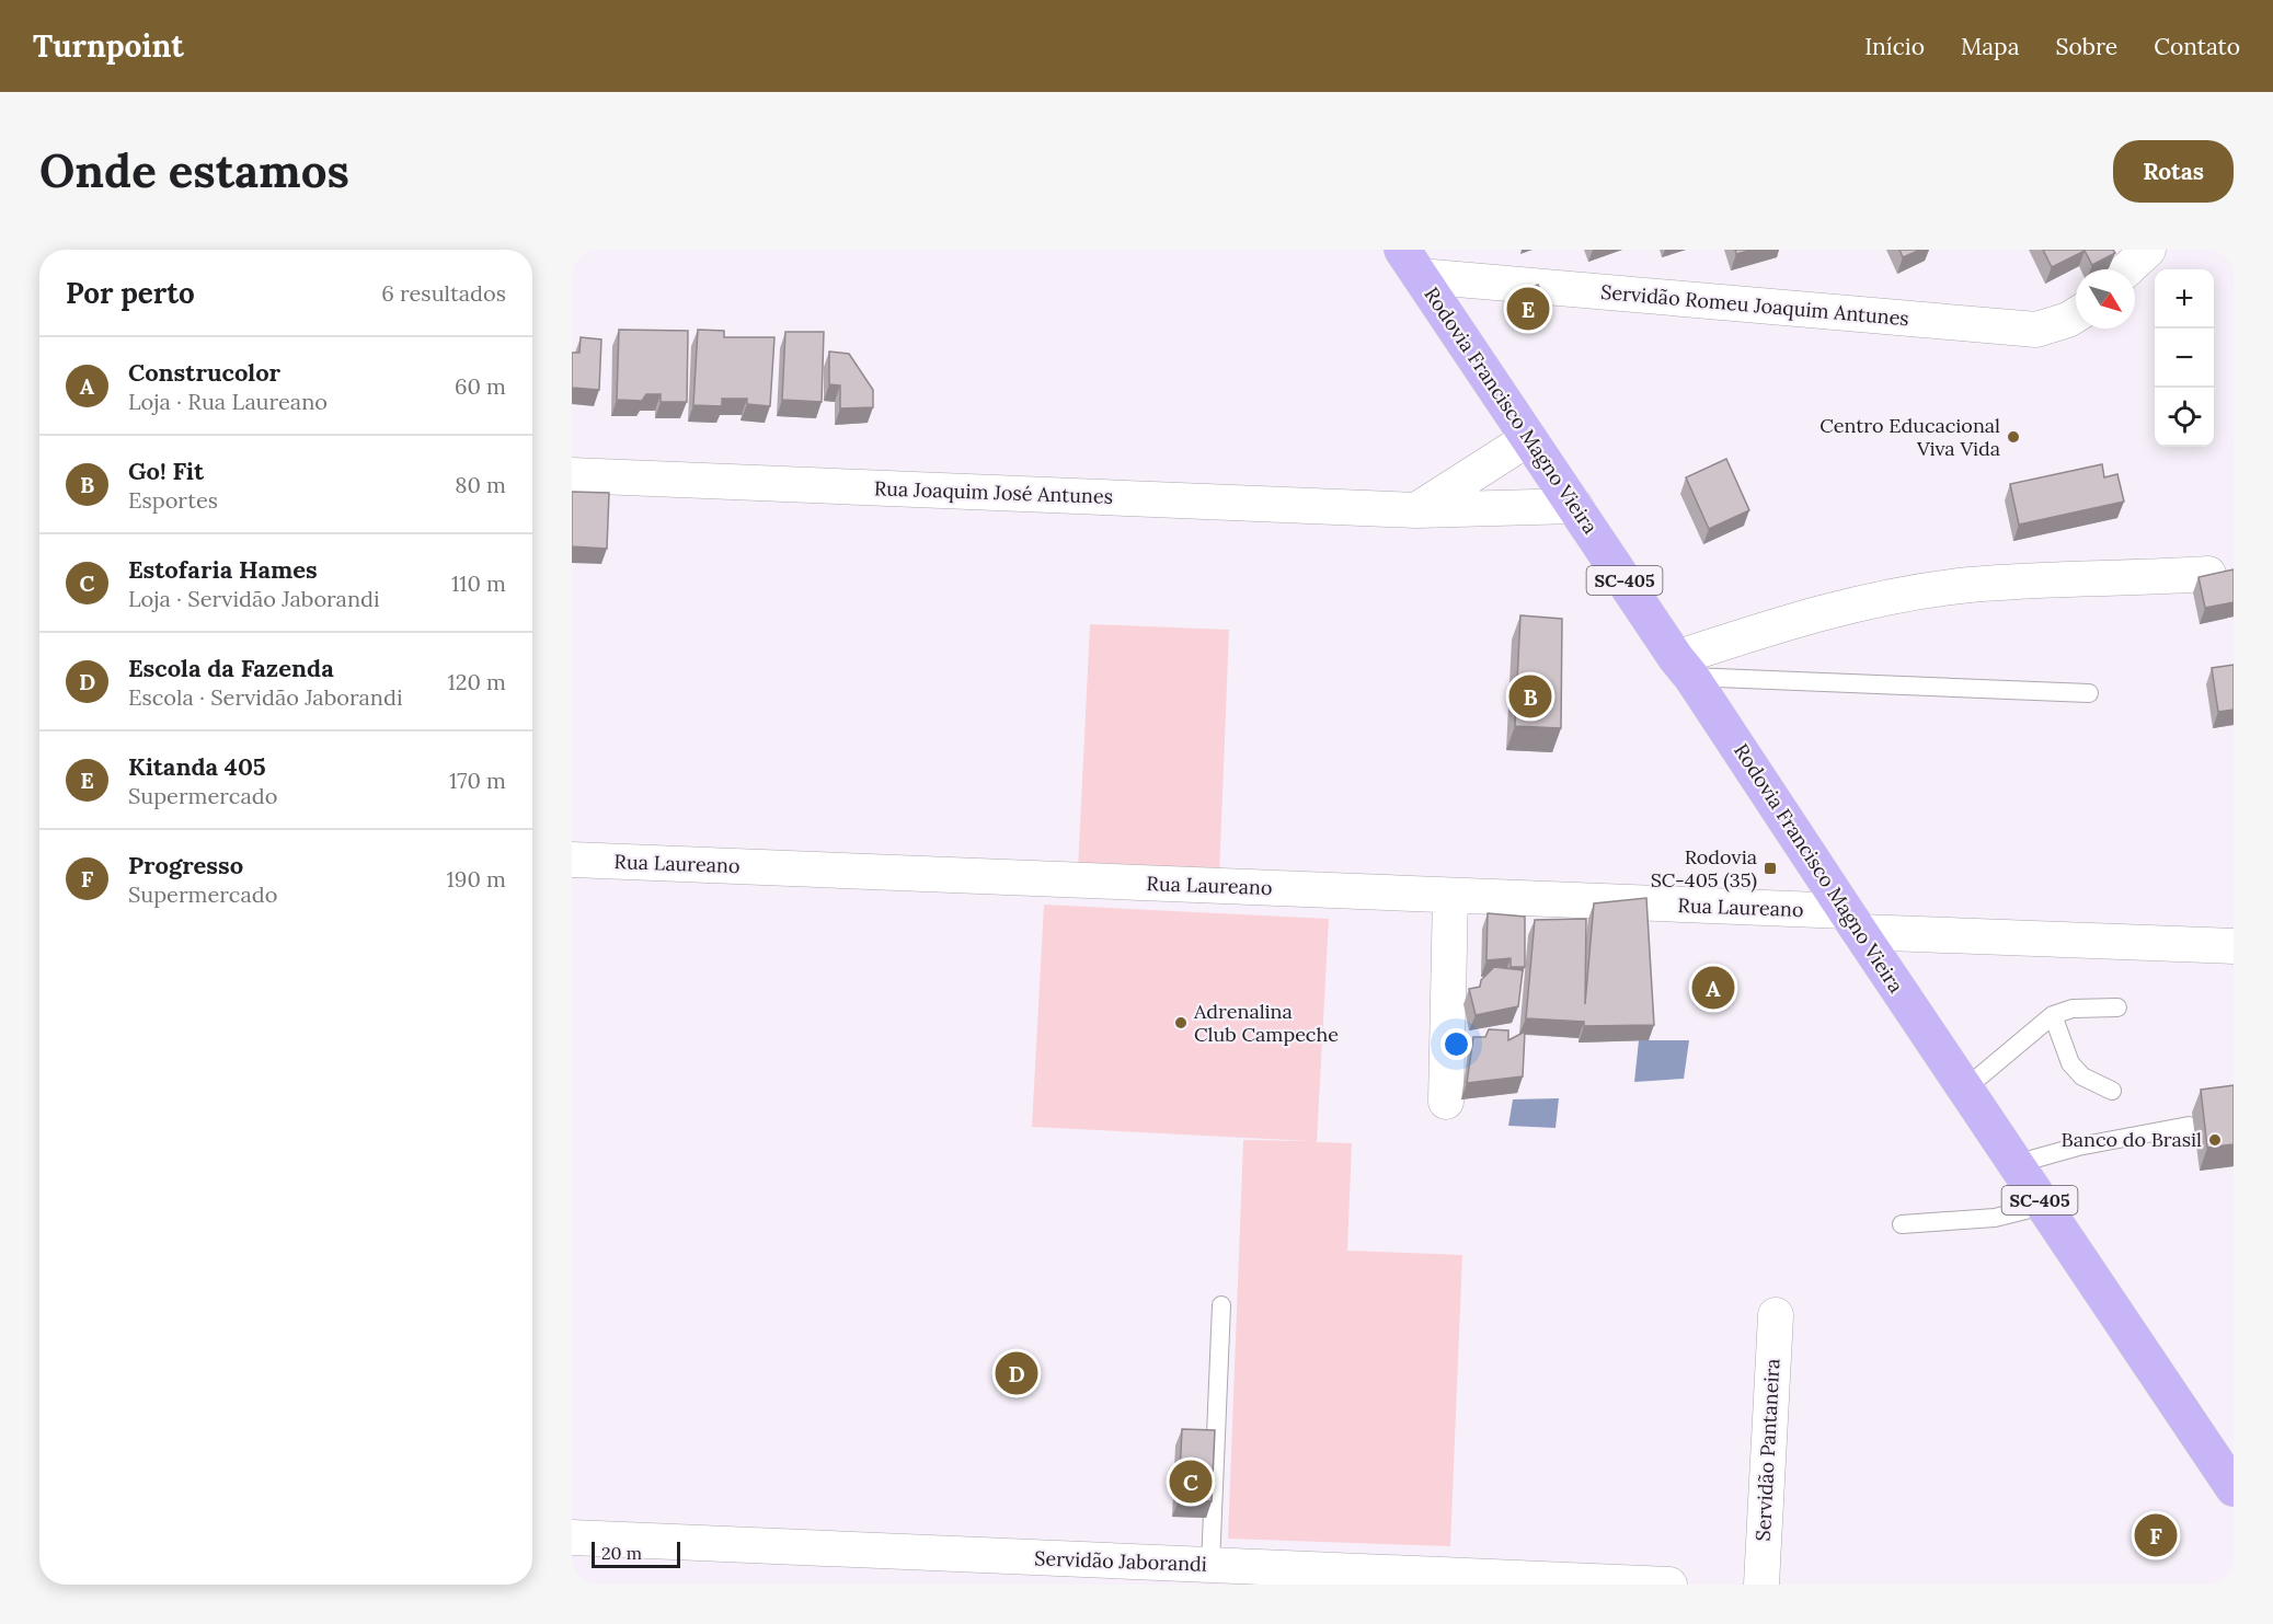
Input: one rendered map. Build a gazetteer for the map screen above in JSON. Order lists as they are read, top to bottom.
{
  "streets": {
    "main road": ["Rodovia Francisco Magno Vieira", "SC-405"],
    "street": [
      "Servidão Romeu Joaquim Antunes",
      "Rua Joaquim José Antunes",
      "Rua Laureano",
      "Servidão Pantaneira",
      "Servidão Jaborandi"
    ]
  },
  "crossings": [
    ["Servidão Romeu Joaquim Antunes", "Rodovia Francisco Magno Vieira"],
    ["Rodovia Francisco Magno Vieira", "Rua Joaquim José Antunes"],
    ["Rodovia Francisco Magno Vieira", "Rua Laureano"]
  ],
  "places": {
    "other": ["Centro Educacional Viva Vida", "Adrenalina Club Campeche", "Banco do Brasil"],
    "transit": ["Rodovia SC-405 (35)"]
  },
  "scale_bar": "20 m",
  "north": "bottom right",
  "page": {
    "header": "Turnpoint",
    "nav": [
      "Início",
      "Mapa",
      "Sobre",
      "Contato"
    ],
    "buttons": "Rotas",
    "title": "Onde estamos",
    "heading": ["Por perto", "6 resultados"],
    "map_buttons": ["+", "−"],
    "pins": [
      "E",
      "B",
      "A",
      "D",
      "C",
      "F"
    ],
    "list": [
      {
        "mark": "A",
        "name": "Construcolor",
        "note": "Loja · Rua Laureano",
        "value": "60 m"
      },
      {
        "mark": "B",
        "name": "Go! Fit",
        "note": "Esportes",
        "value": "80 m"
      },
      {
        "mark": "C",
        "name": "Estofaria Hames",
        "note": "Loja · Servidão Jaborandi",
        "value": "110 m"
      },
      {
        "mark": "D",
        "name": "Escola da Fazenda",
        "note": "Escola · Servidão Jaborandi",
        "value": "120 m"
      },
      {
        "mark": "E",
        "name": "Kitanda 405",
        "note": "Supermercado",
        "value": "170 m"
      },
      {
        "mark": "F",
        "name": "Progresso",
        "note": "Supermercado",
        "value": "190 m"
      }
    ],
    "scale": "20 m"
  }
}
